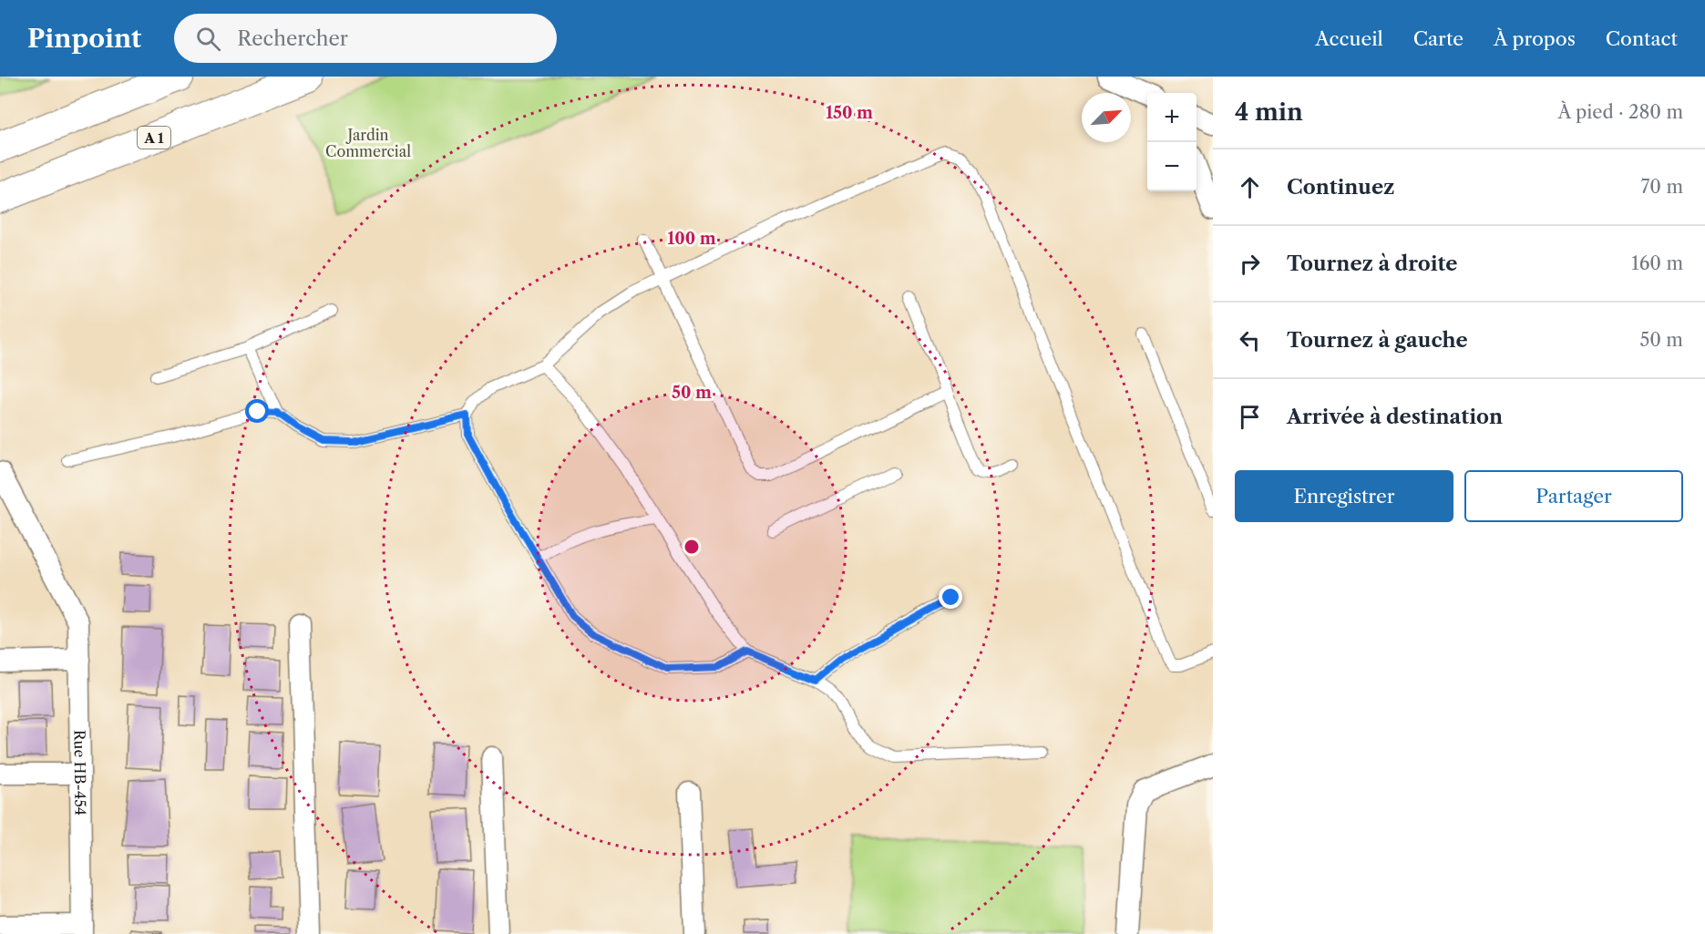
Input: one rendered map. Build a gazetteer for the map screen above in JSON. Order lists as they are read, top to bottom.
{
  "streets": {
    "highway": ["A 1"],
    "street": ["Rue HB-454"]
  },
  "parks": ["Jardin Commercial"],
  "north": "top right",
  "page": {
    "header": "Pinpoint",
    "search": "Rechercher",
    "nav": [
      "Accueil",
      "Carte",
      "À propos",
      "Contact"
    ],
    "heading": ["4 min", "À pied · 280 m"],
    "map_buttons": ["+", "−"],
    "list": [
      ["Continuez", "70 m"],
      ["Tournez à droite", "160 m"],
      ["Tournez à gauche", "50 m"],
      "Arrivée à destination"
    ],
    "buttons": ["Enregistrer", "Partager"]
  },
  "rings": ["150 m", "100 m", "50 m"]
}
